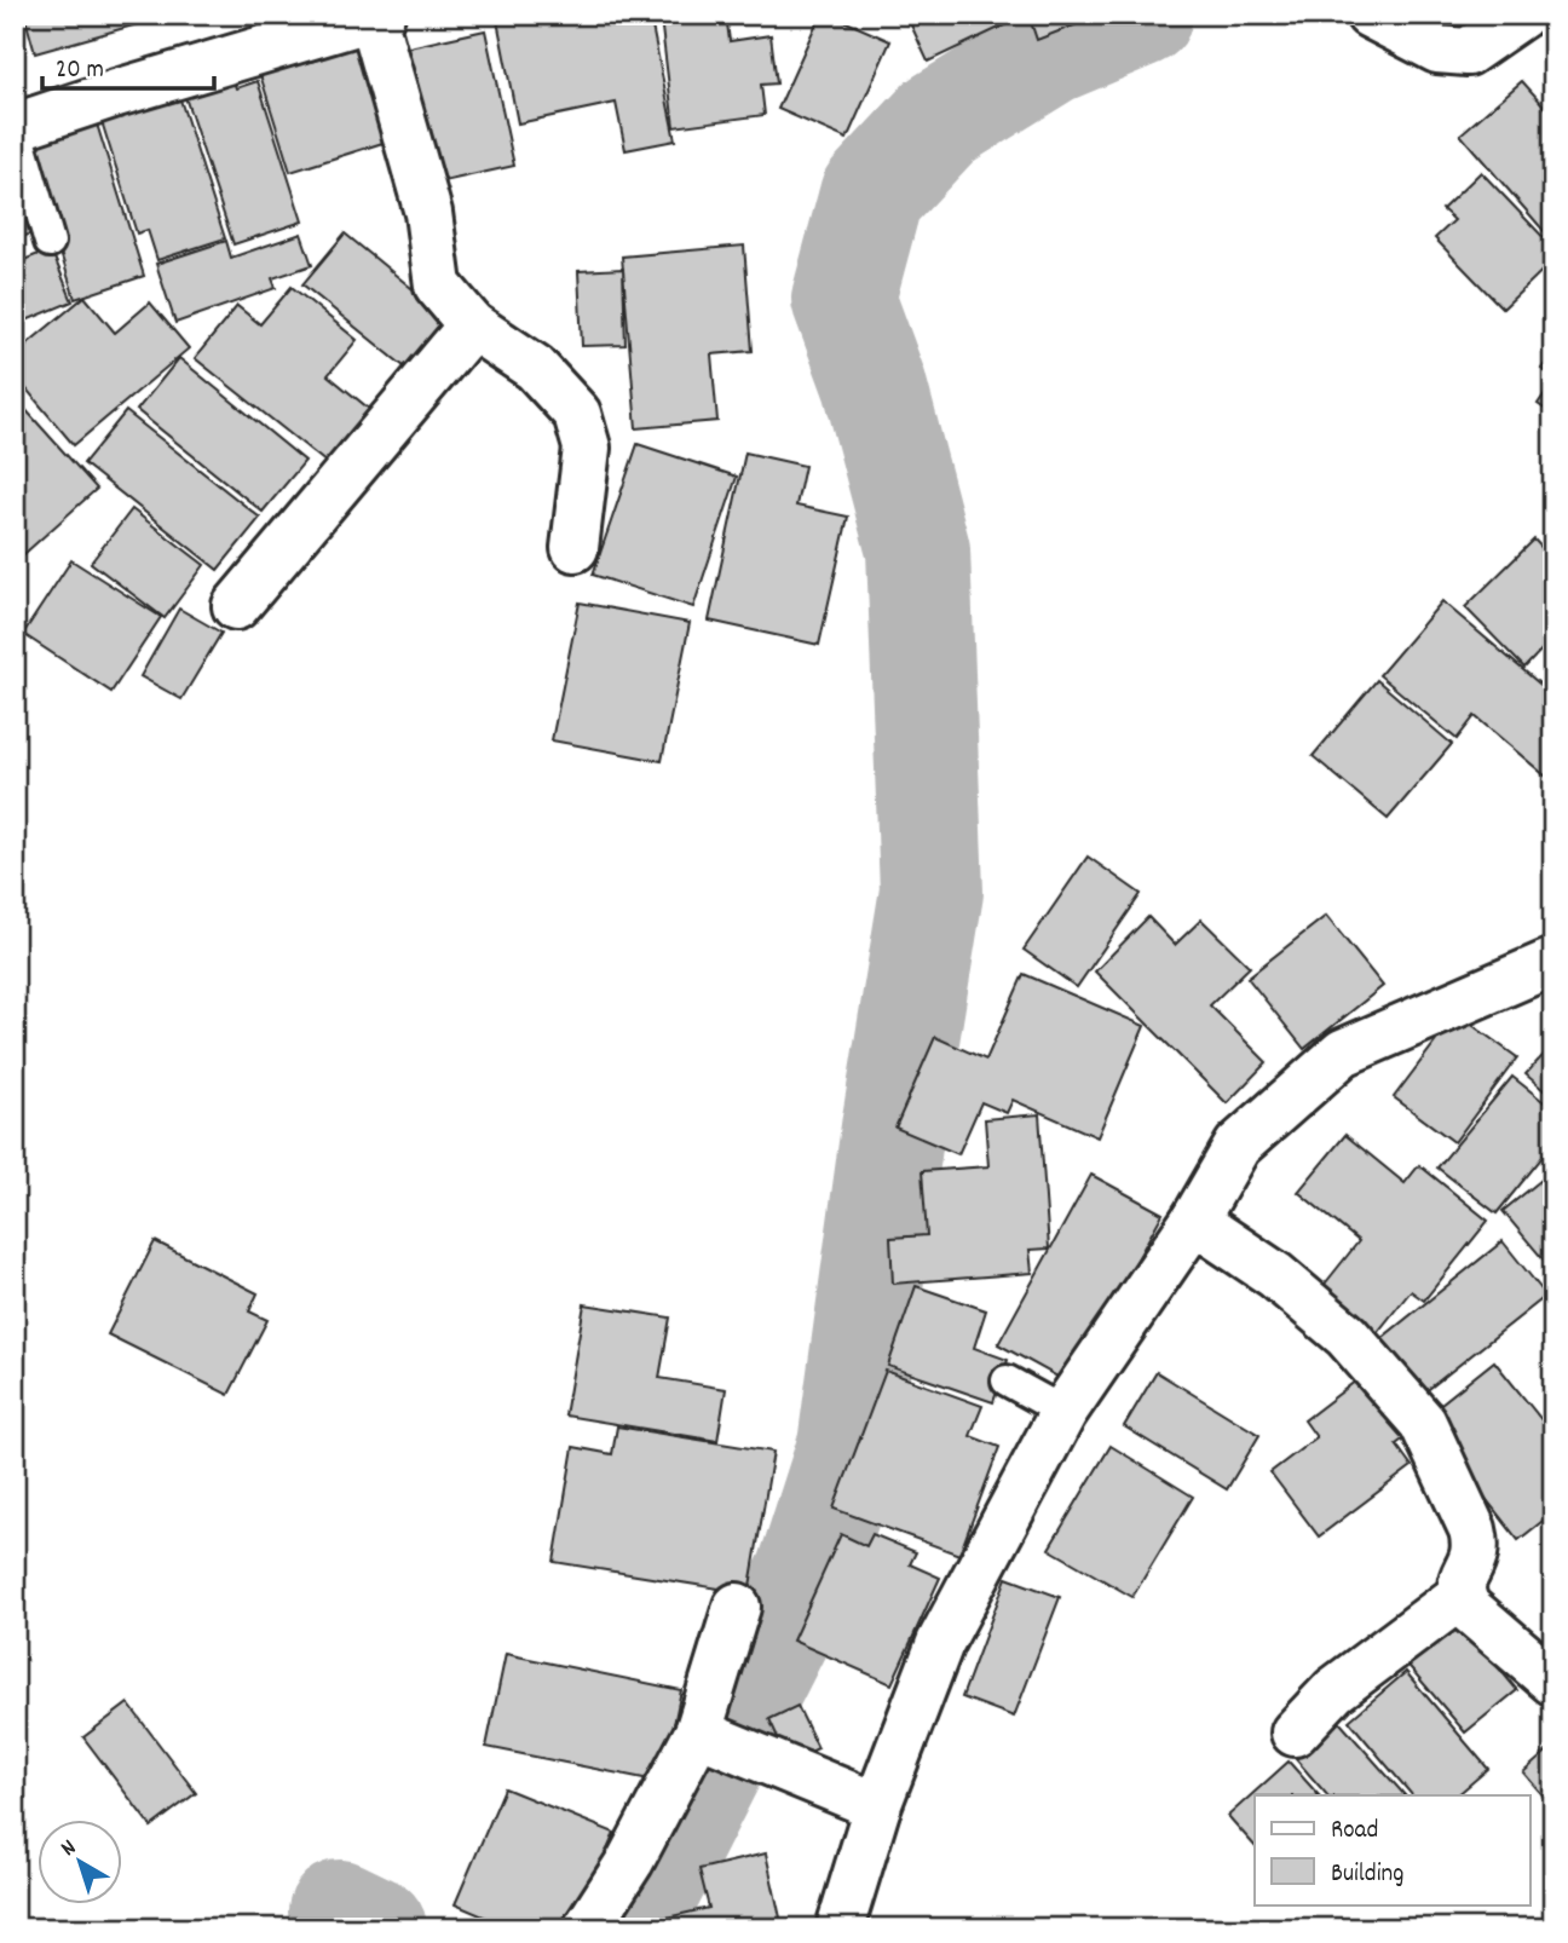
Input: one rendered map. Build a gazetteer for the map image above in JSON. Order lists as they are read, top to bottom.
{
  "legend": ["Road", "Building"],
  "scale_bar": "20 m",
  "north": "top left"
}
